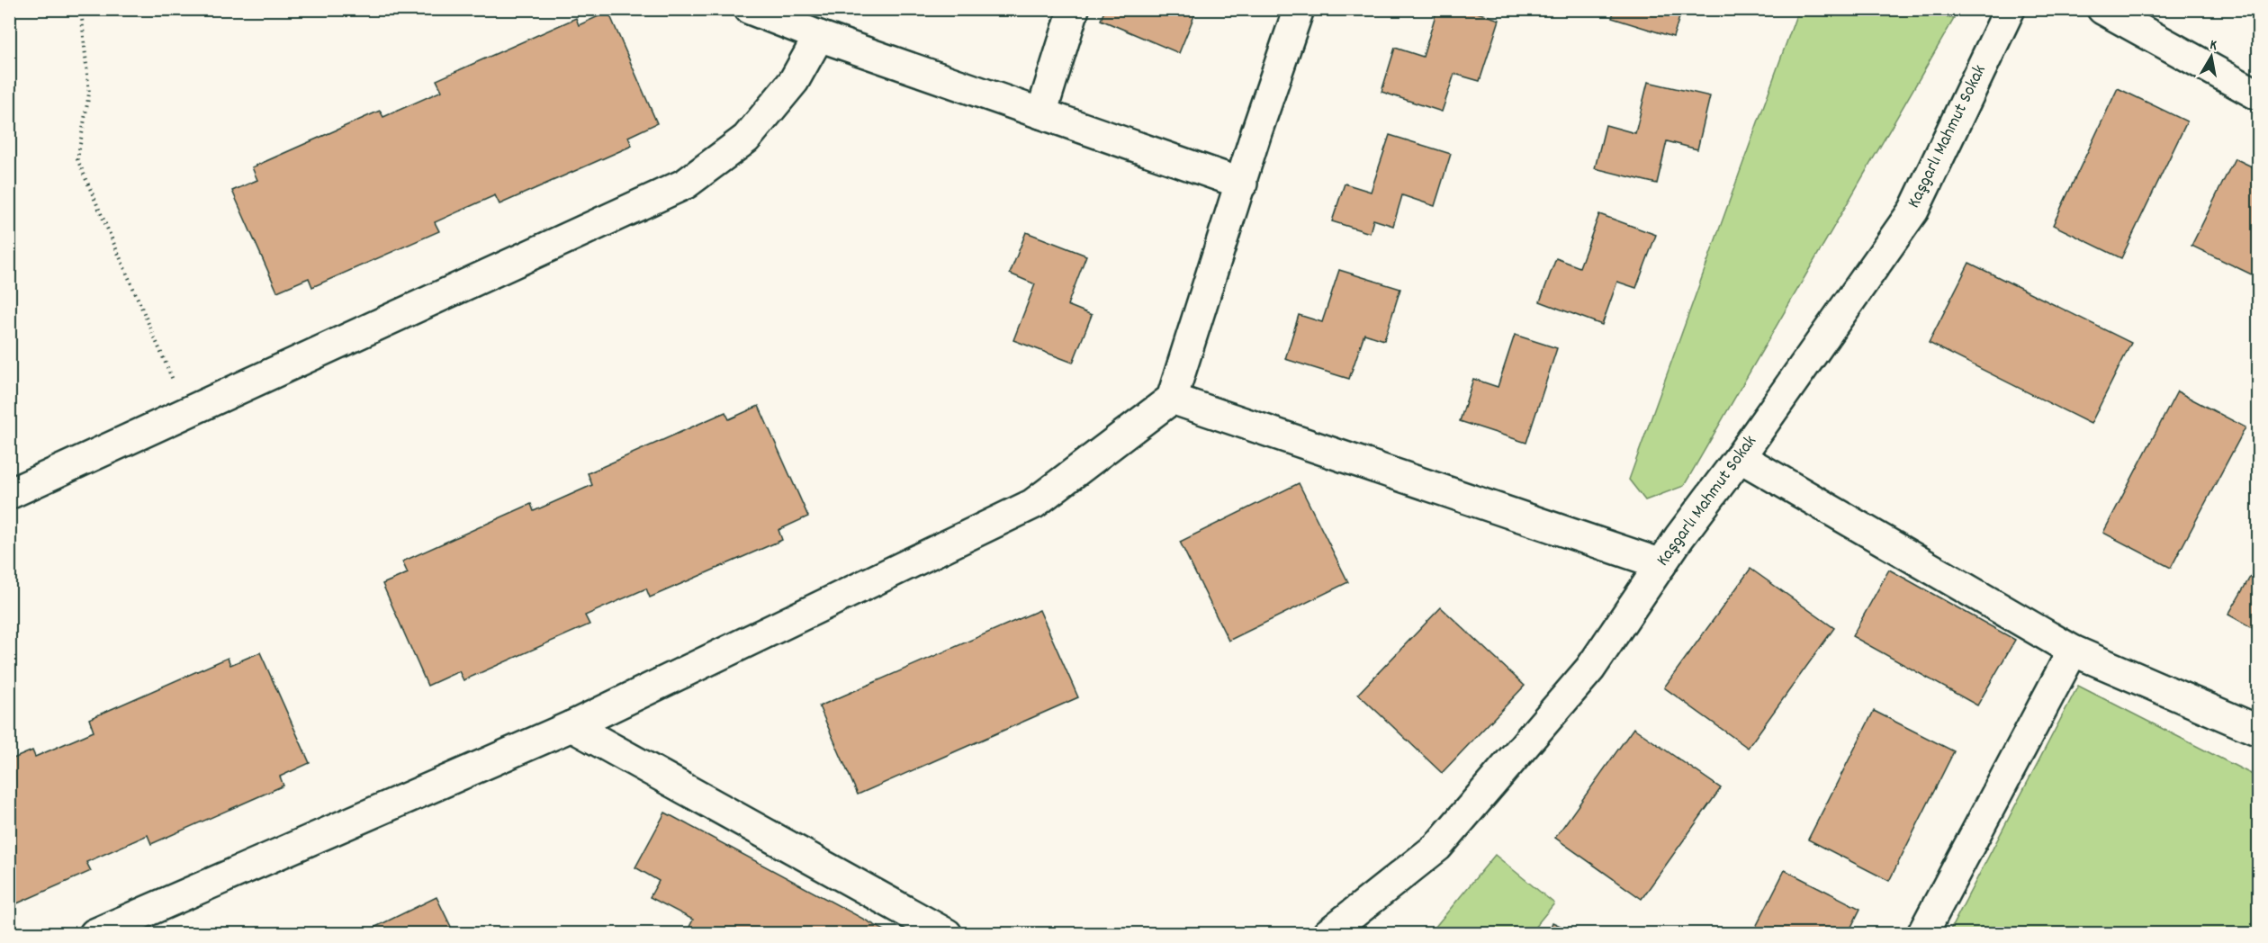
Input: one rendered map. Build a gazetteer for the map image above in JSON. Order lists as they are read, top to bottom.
{
  "streets": {
    "street": ["Kaşgarlı Mahmut Sokak"]
  },
  "north": "top"
}
